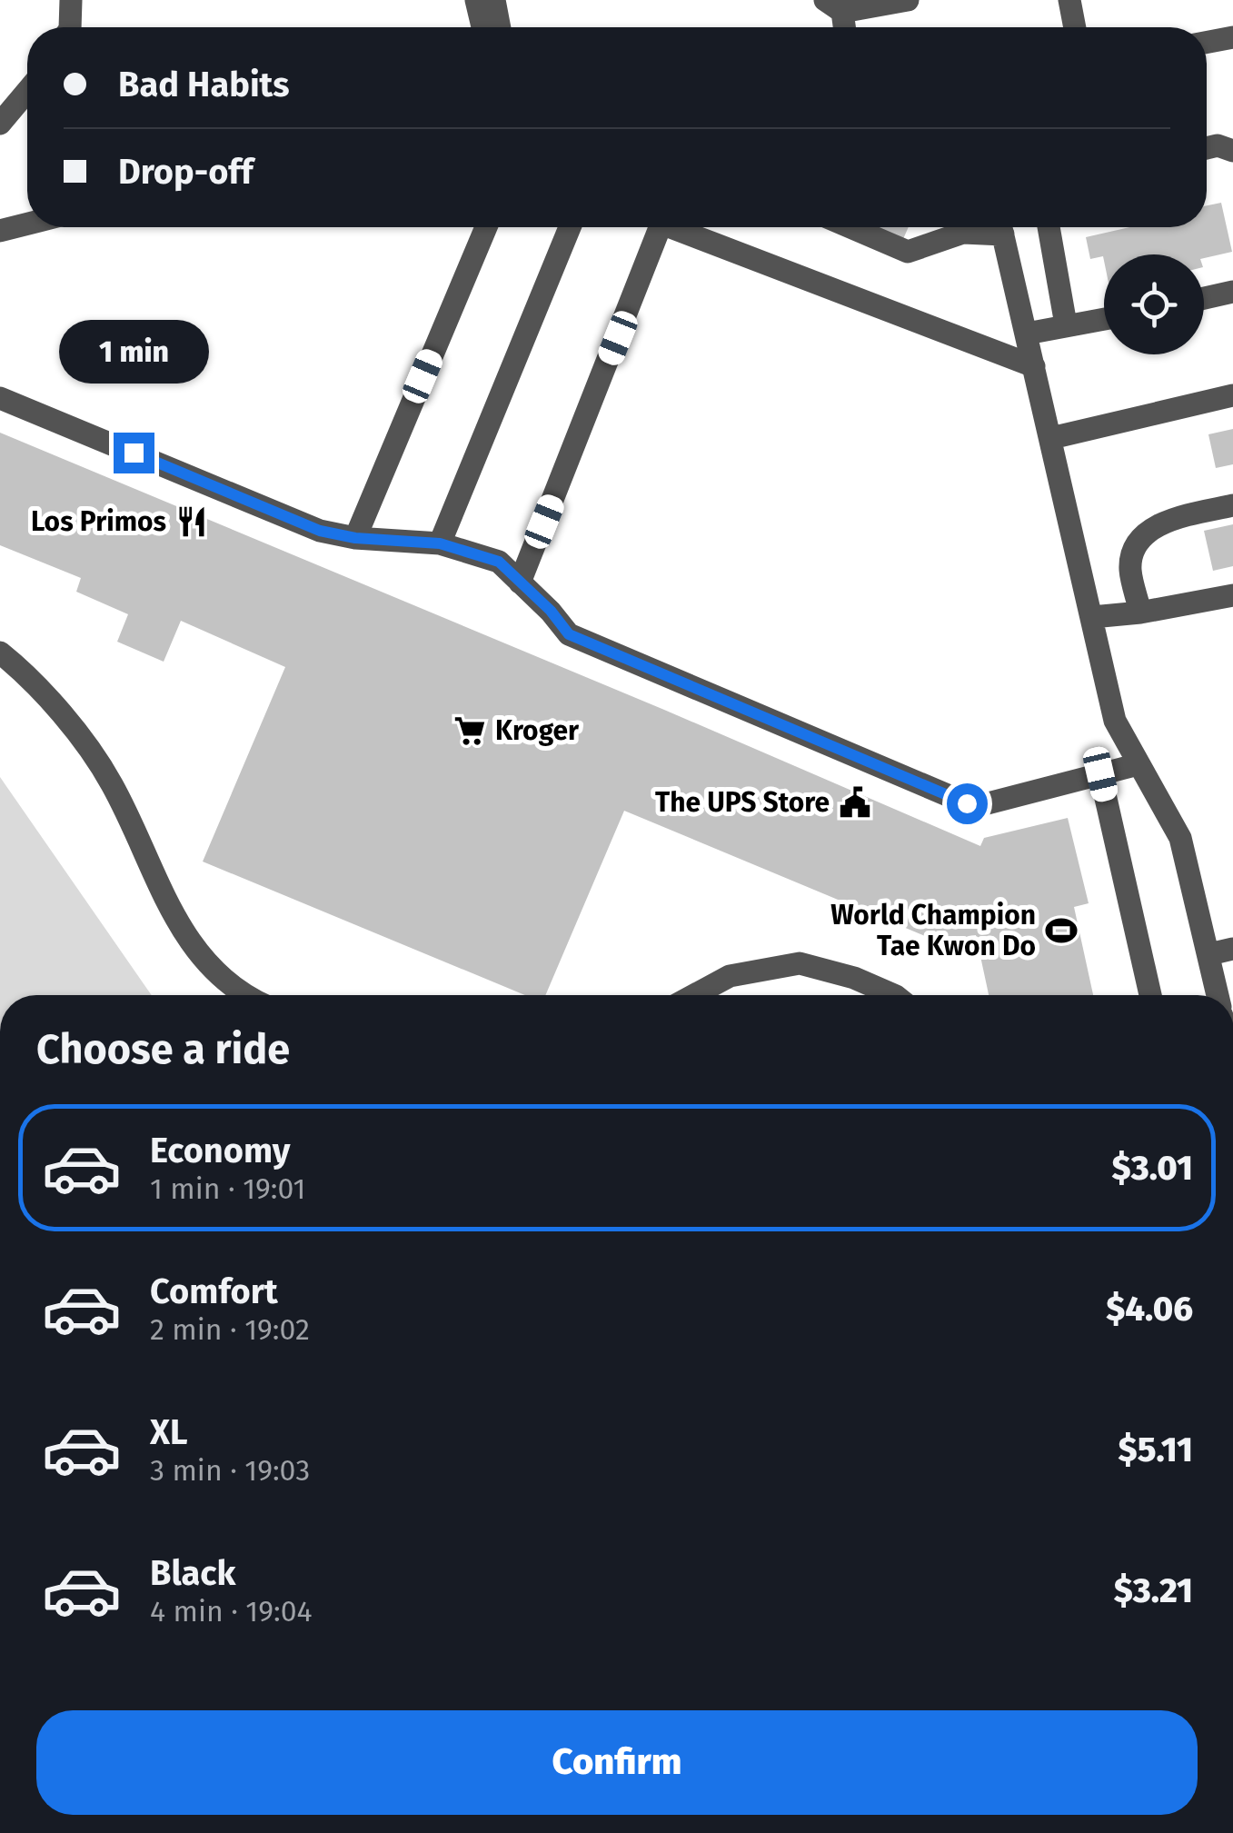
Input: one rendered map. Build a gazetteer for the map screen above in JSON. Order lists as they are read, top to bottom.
{
  "places": {
    "restaurant": ["Los Primos"],
    "supermarket": ["Kroger"],
    "public building": ["The UPS Store"],
    "sports": ["World Champion Tae Kwon Do"]
  },
  "page": {
    "banner": ["Bad Habits", "Drop-off"],
    "bubble": "1 min",
    "heading": "Choose a ride",
    "list": [
      {
        "name": "Economy",
        "note": "1 min · 19:01",
        "value": "$3.01"
      },
      {
        "name": "Comfort",
        "note": "2 min · 19:02",
        "value": "$4.06"
      },
      {
        "name": "XL",
        "note": "3 min · 19:03",
        "value": "$5.11"
      },
      {
        "name": "Black",
        "note": "4 min · 19:04",
        "value": "$3.21"
      }
    ],
    "buttons": "Confirm"
  }
}
